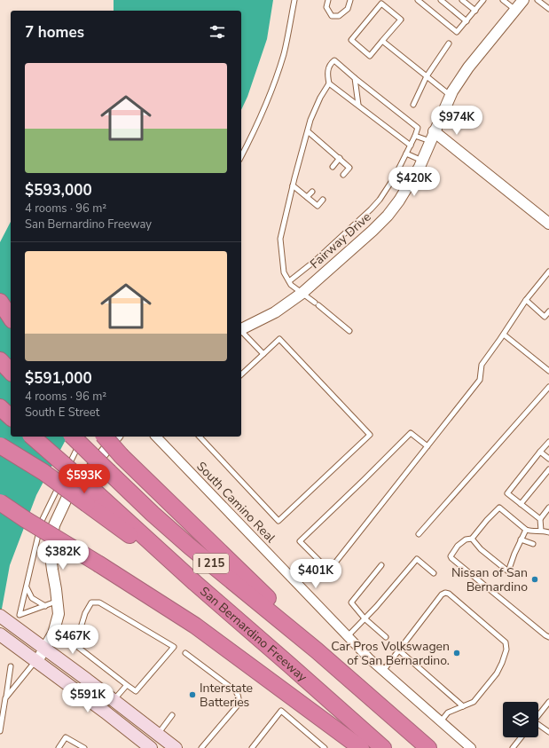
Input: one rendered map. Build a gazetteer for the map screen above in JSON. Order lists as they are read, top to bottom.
{
  "streets": {
    "highway": ["I 215", "San Bernardino Freeway"],
    "street": ["Fairway Drive", "South Camino Real"]
  },
  "places": ["Nissan of San Bernardino", "Car Pros Volkswagen of San Bernardino.", "Interstate Batteries"],
  "page": {
    "heading": "7 homes",
    "list": [
      {
        "name": "$593,000",
        "note": "4 rooms · 96 m² · San Bernardino Freeway"
      },
      {
        "name": "$591,000",
        "note": "4 rooms · 96 m² · South E Street"
      }
    ],
    "price": [
      "$974K",
      "$420K",
      "$593K",
      "$382K",
      "$401K",
      "$467K",
      "$591K"
    ]
  }
}
